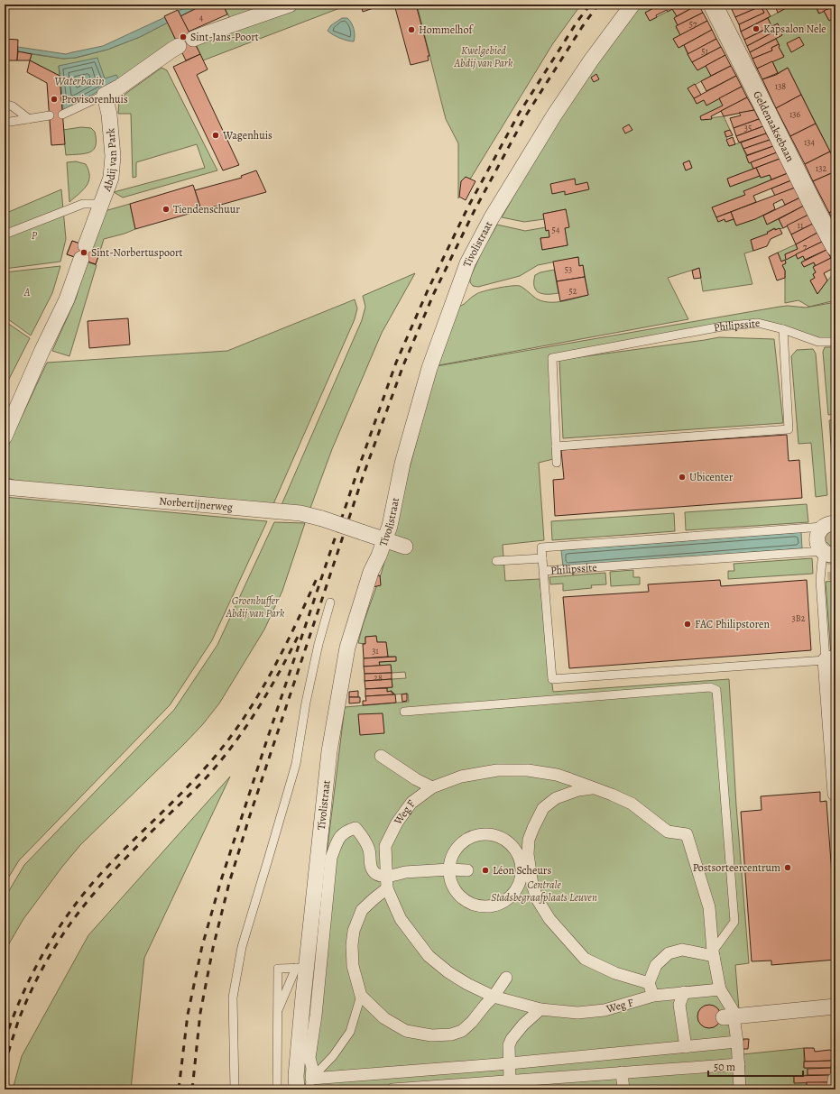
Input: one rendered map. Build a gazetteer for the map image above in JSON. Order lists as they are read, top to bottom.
{
  "streets": {
    "street": [
      "Geldenaaksebaan",
      "Abdij van Park",
      "Tivolistraat",
      "Philipssite",
      "Norbertijnerweg",
      "Weg F"
    ]
  },
  "crossings": [
    ["Tivolistraat", "Norbertijnerweg"]
  ],
  "water": ["Waterbasin"],
  "parks": [
    "Kwelgebied Abdij van Park",
    "P",
    "A",
    "Groenbuffer Abdij van Park",
    "Centrale Stadsbegraafplaats Leuven"
  ],
  "places": [
    "Kapsalon Nele",
    "Hommelhof",
    "Sint-Jans-Poort",
    "Provisorenhuis",
    "Wagenhuis",
    "Tiendenschuur",
    "Sint-Norbertuspoort",
    "Ubicenter",
    "FAC Philipstoren",
    "Postsorteercentrum",
    "Léon Scheurs"
  ],
  "house_numbers": [
    "4",
    "57",
    "51",
    "138",
    "136",
    "35",
    "134",
    "132",
    "11",
    "54",
    "7",
    "53",
    "52",
    "3B2",
    "31",
    "28"
  ],
  "scale_bar": "50 m"
}
